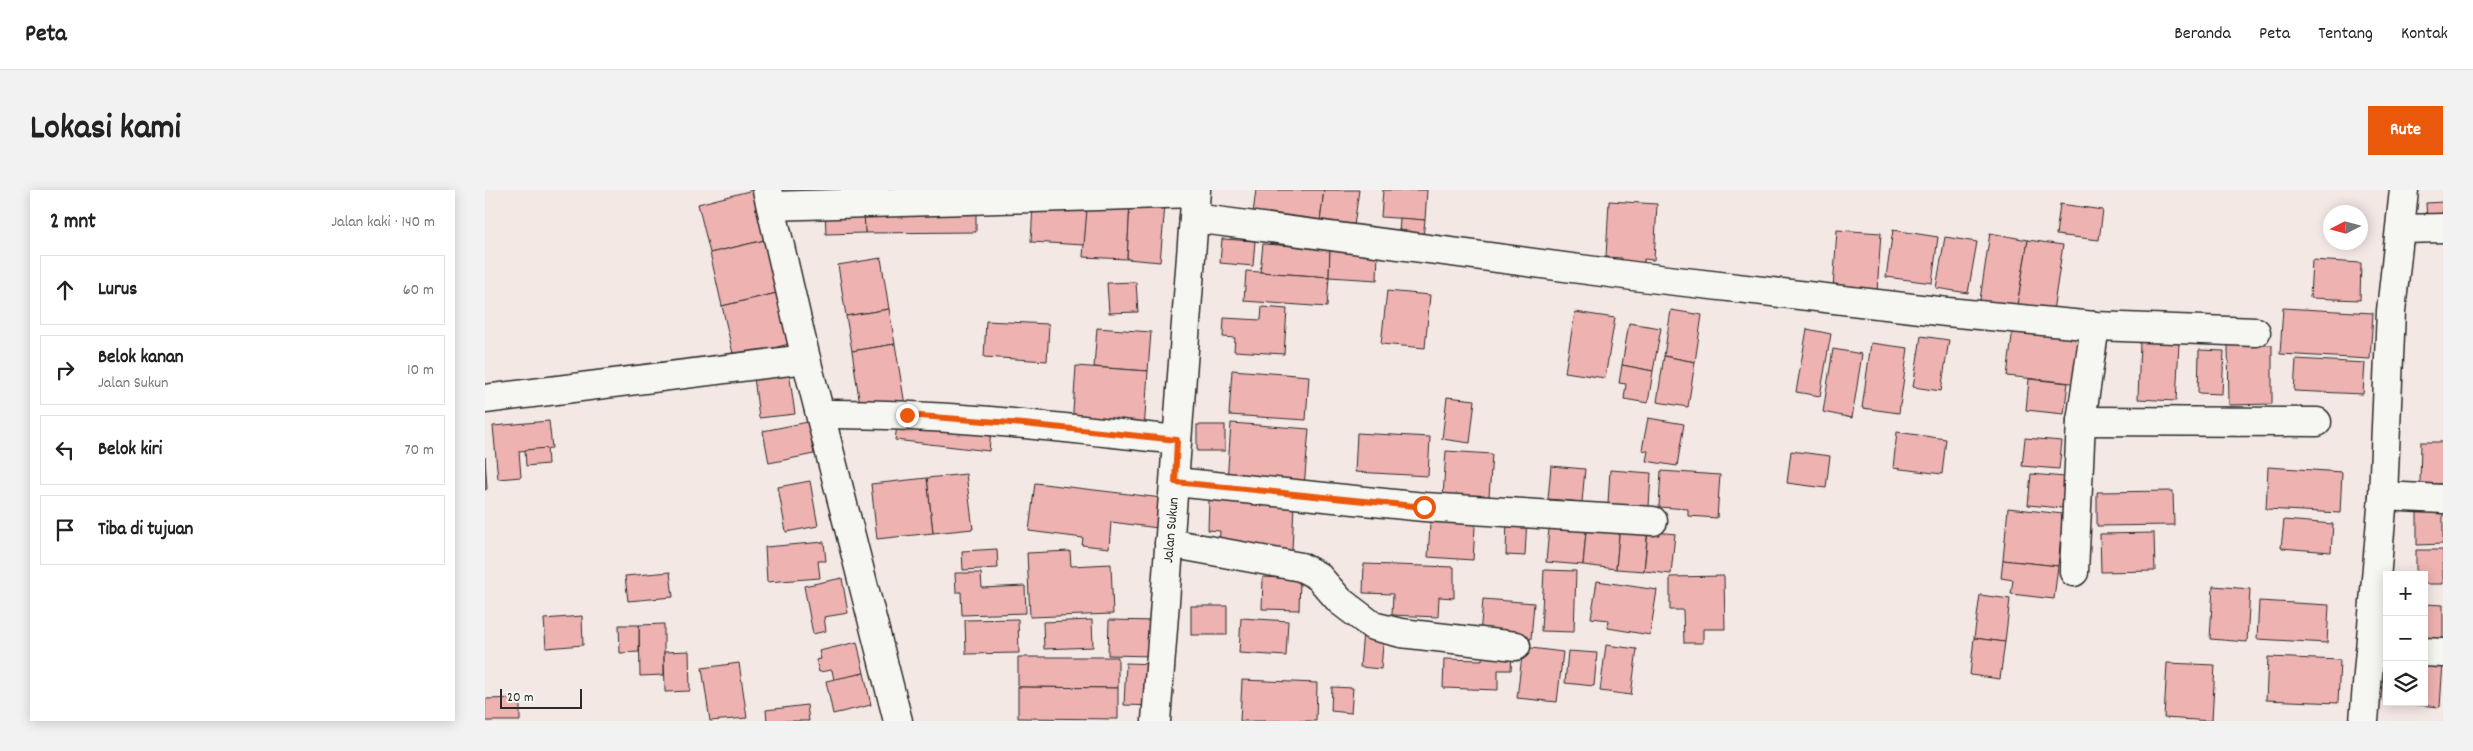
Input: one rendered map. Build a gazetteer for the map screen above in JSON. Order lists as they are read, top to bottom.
{
  "streets": {
    "street": ["Jalan Sukun"]
  },
  "scale_bar": "20 m",
  "north": "left",
  "page": {
    "header": "Peta",
    "nav": [
      "Beranda",
      "Peta",
      "Tentang",
      "Kontak"
    ],
    "title": "Lokasi kami",
    "buttons": "Rute",
    "heading": ["2 mnt", "Jalan kaki · 140 m"],
    "list": [
      ["Lurus", "60 m"],
      ["Belok kanan", "Jalan Sukun", "10 m"],
      ["Belok kiri", "70 m"],
      "Tiba di tujuan"
    ],
    "map_buttons": ["+", "−"],
    "scale": "20 m"
  }
}
